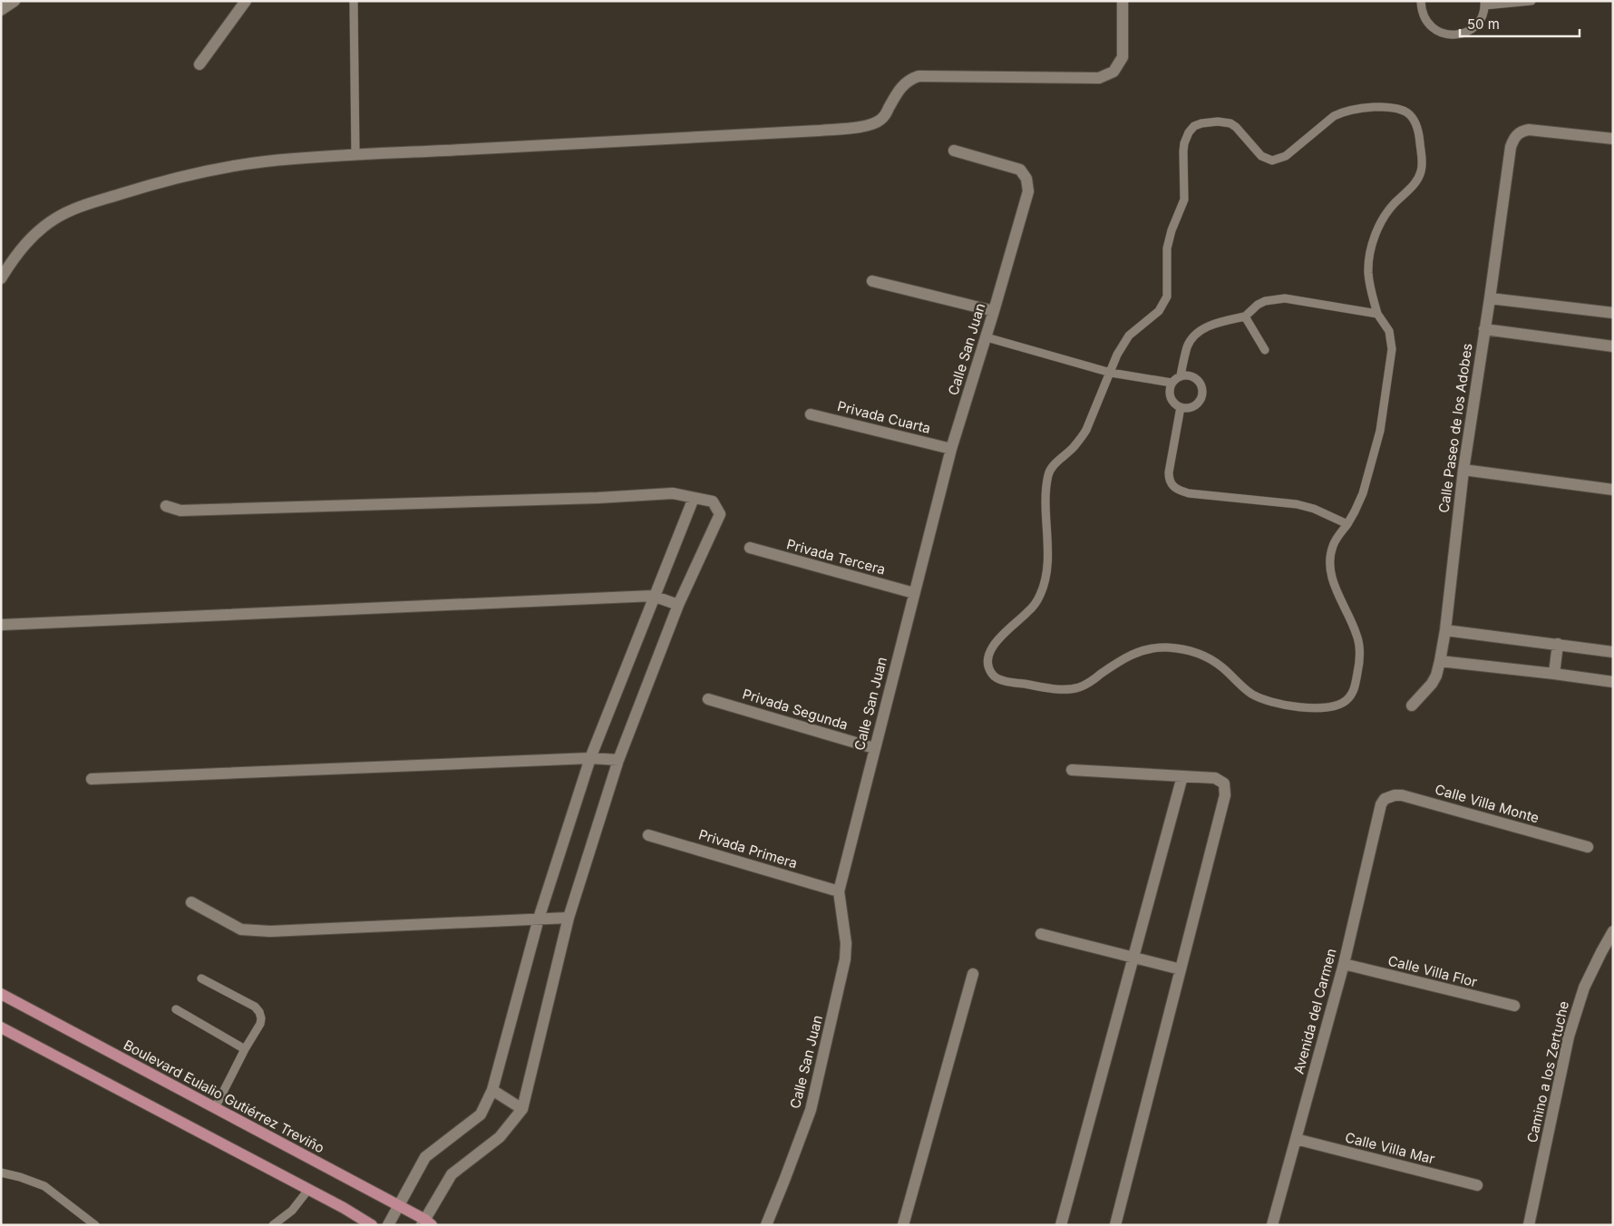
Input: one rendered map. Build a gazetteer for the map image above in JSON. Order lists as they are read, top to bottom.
{
  "streets": {
    "main road": ["Boulevard Eulalio Gutiérrez Treviño"],
    "street": [
      "Calle San Juan",
      "Privada Cuarta",
      "Calle Paseo de los Adobes",
      "Privada Tercera",
      "Privada Segunda",
      "Calle Villa Monte",
      "Privada Primera",
      "Calle Villa Flor",
      "Avenida del Carmen",
      "Camino a los Zertuche",
      "Calle Villa Mar"
    ]
  },
  "crossings": [
    ["Calle San Juan", "Privada Cuarta"],
    ["Calle San Juan", "Privada Tercera"],
    ["Calle San Juan", "Privada Segunda"],
    ["Calle San Juan", "Privada Primera"],
    ["Calle Villa Monte", "Avenida del Carmen"],
    ["Calle Villa Flor", "Avenida del Carmen"],
    ["Avenida del Carmen", "Calle Villa Mar"]
  ],
  "scale_bar": "50 m"
}
